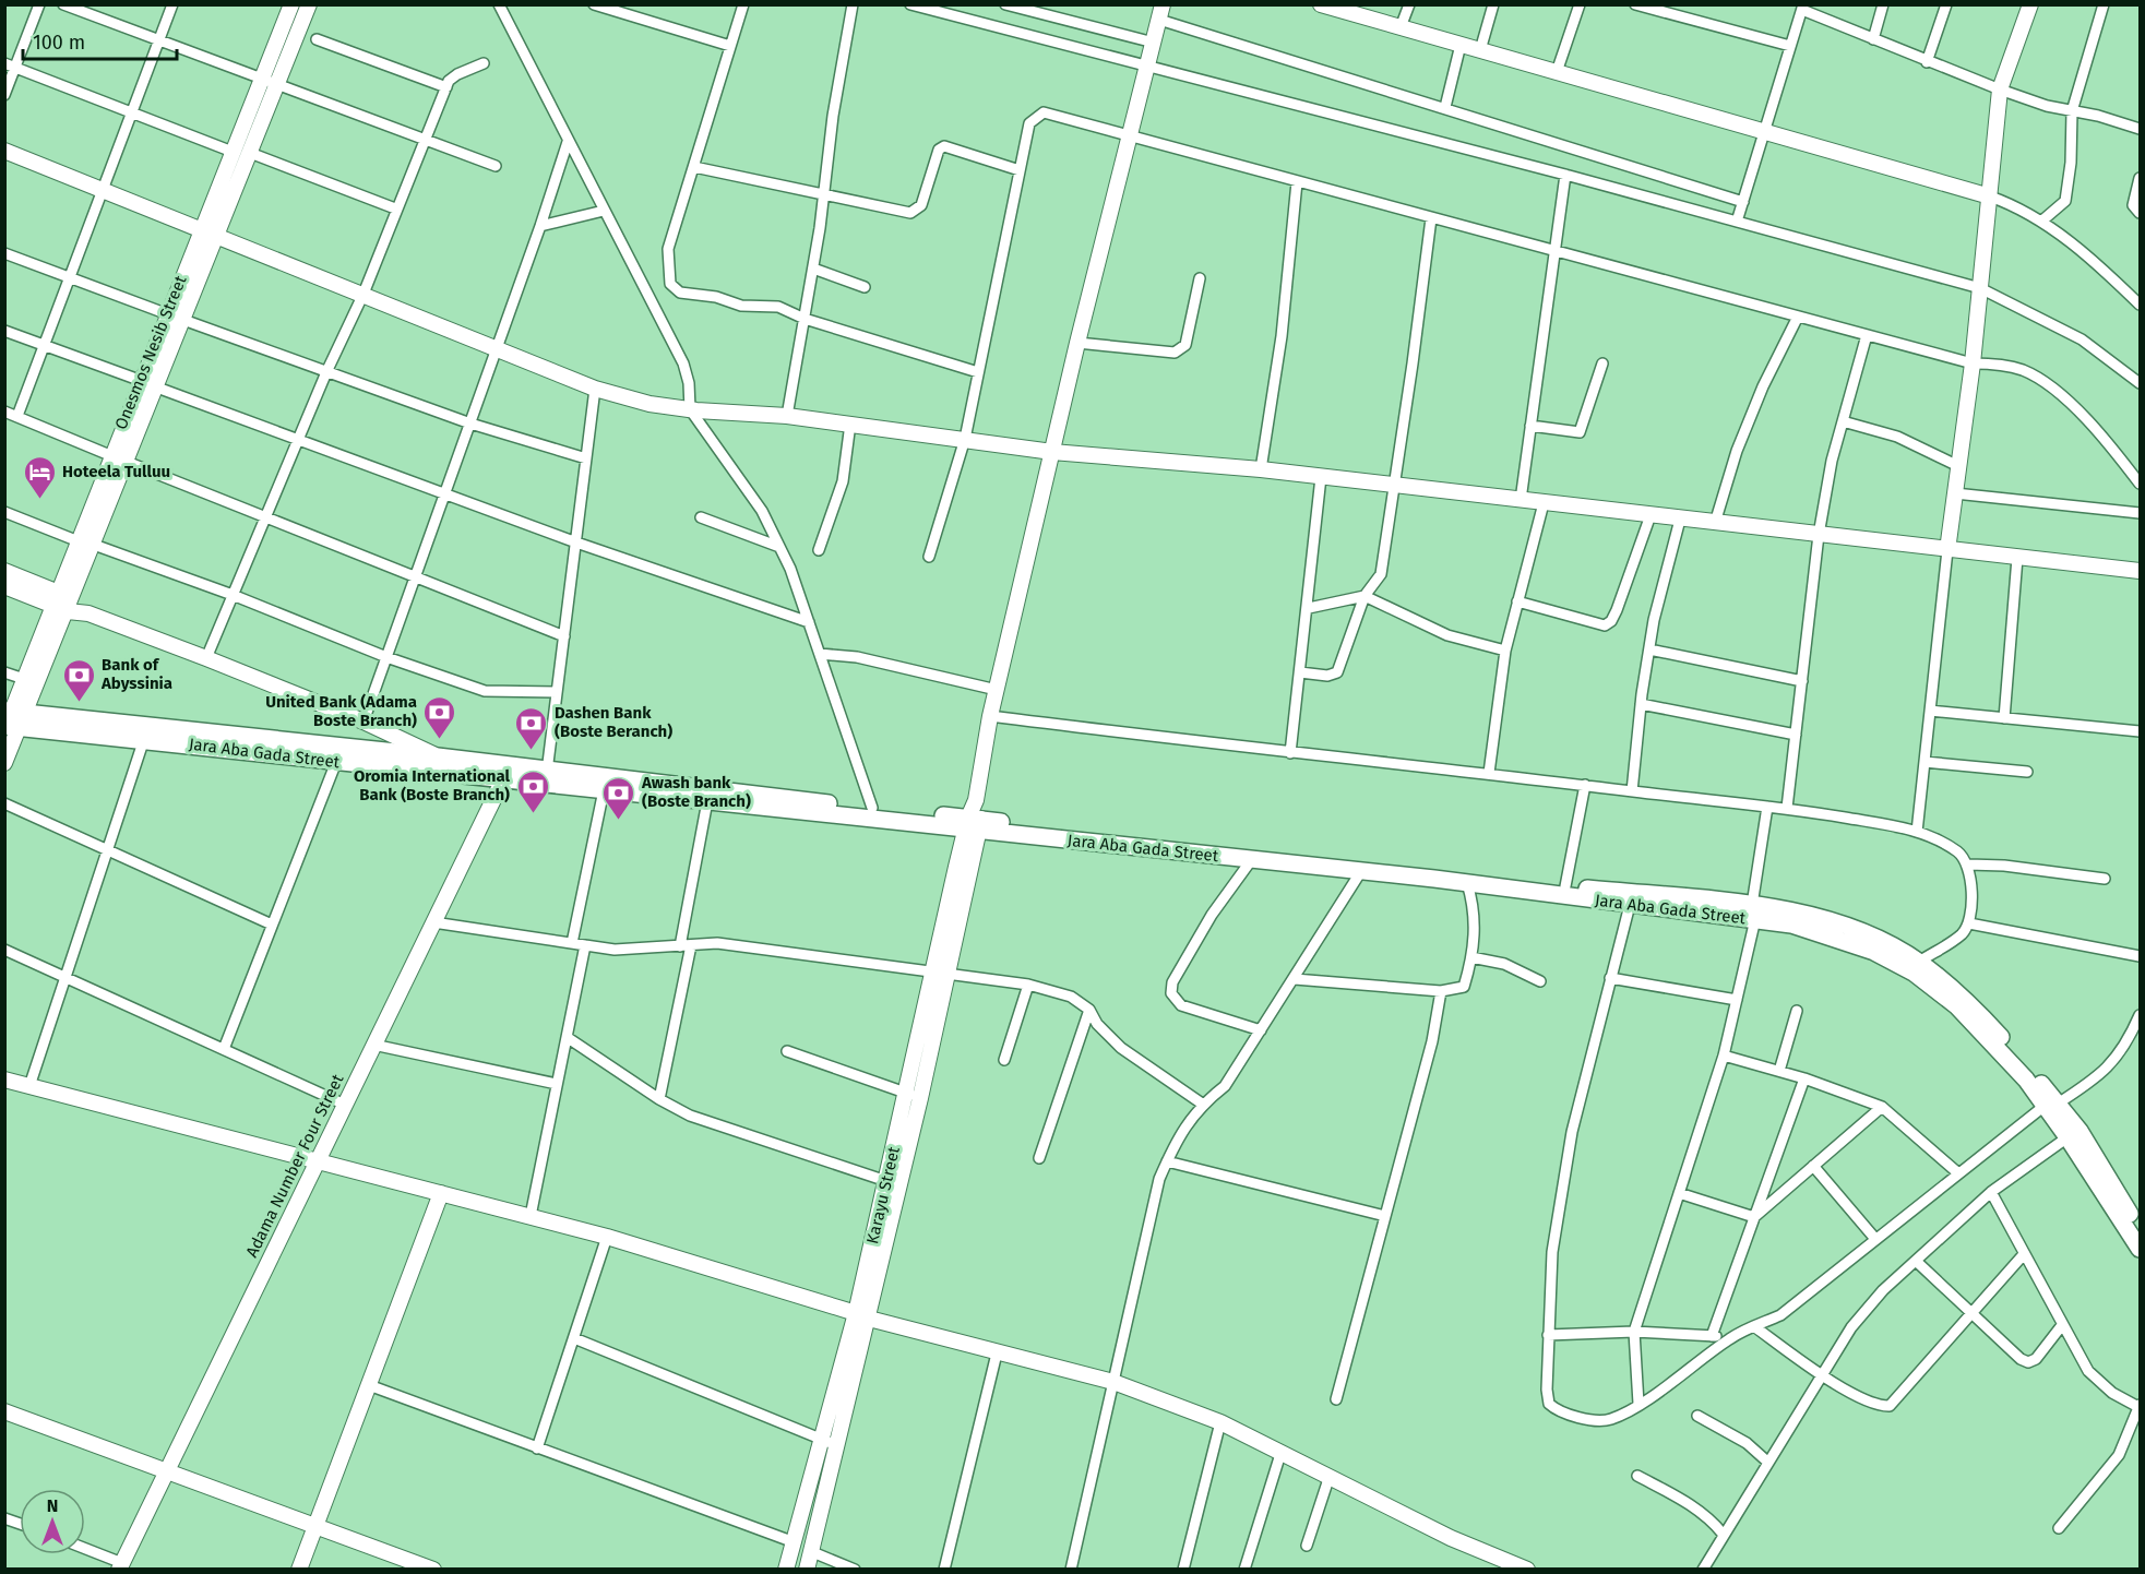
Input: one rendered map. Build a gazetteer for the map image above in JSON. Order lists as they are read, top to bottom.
{
  "streets": {
    "main road": ["Jara Aba Gada Street"],
    "street": ["Onesmos Nesib Street", "Adama Number Four Street", "Karayu Street"]
  },
  "crossings": [
    ["Onesmos Nesib Street", "Jara Aba Gada Street"],
    ["Jara Aba Gada Street", "Adama Number Four Street"],
    ["Jara Aba Gada Street", "Karayu Street"]
  ],
  "places": {
    "hotel": ["Hoteela Tulluu"],
    "bank": [
      "Bank of Abyssinia",
      "United Bank (Adama Boste Branch)",
      "Dashen Bank (Boste Beranch)",
      "Oromia International Bank (Boste Branch)",
      "Awash bank (Boste Branch)"
    ]
  },
  "scale_bar": "100 m",
  "north": "top"
}
